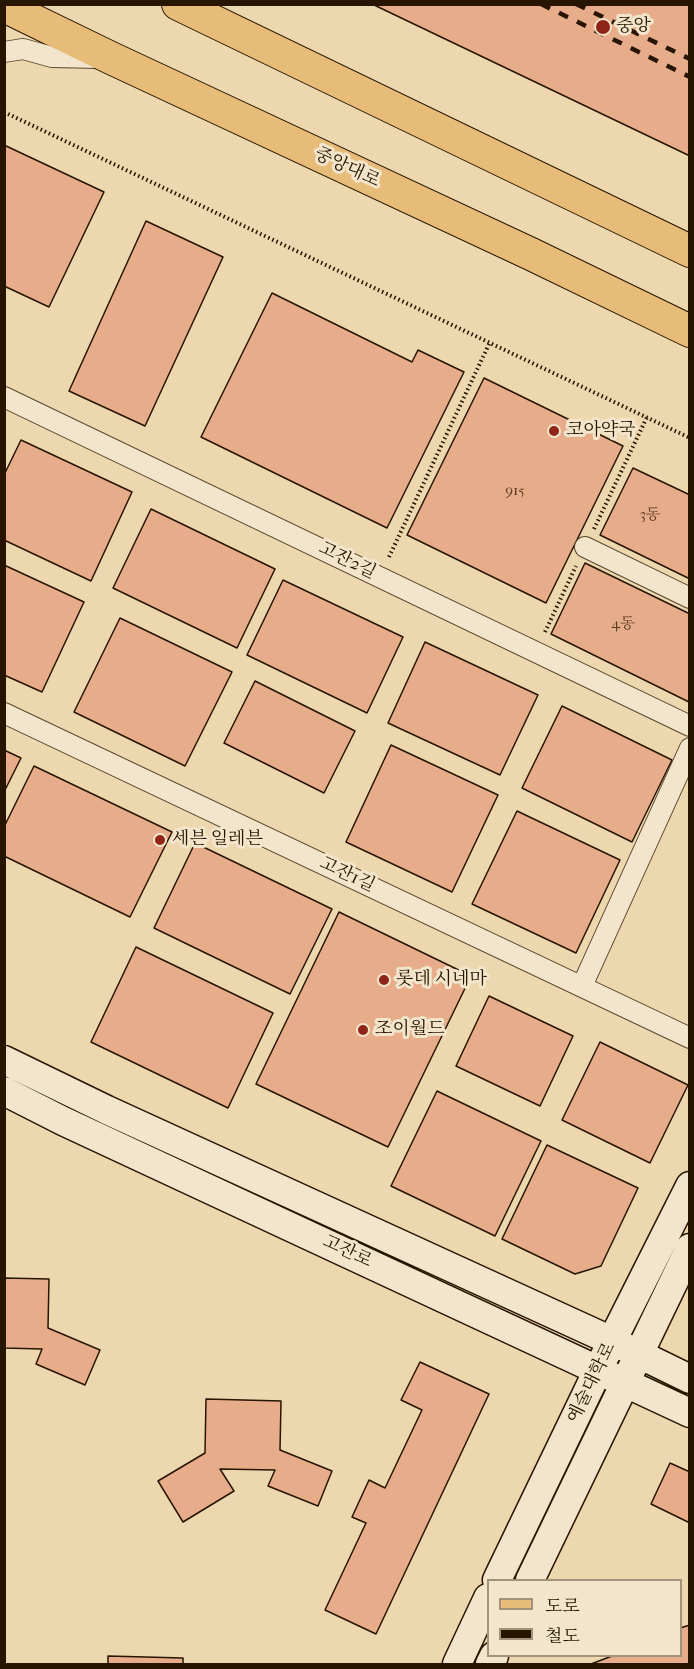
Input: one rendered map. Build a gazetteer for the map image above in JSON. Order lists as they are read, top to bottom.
{
  "streets": {
    "main road": ["중앙대로"],
    "street": [
      "고잔2길",
      "고잔1길",
      "고잔로",
      "예술대학로"
    ]
  },
  "crossings": [
    ["고잔로", "예술대학로"]
  ],
  "places": [
    "중앙",
    "코아약국",
    "세븐 일레븐",
    "롯데 시네마",
    "조이월드"
  ],
  "house_numbers": ["915", "3동", "4동"],
  "legend": ["도로", "철도"]
}
